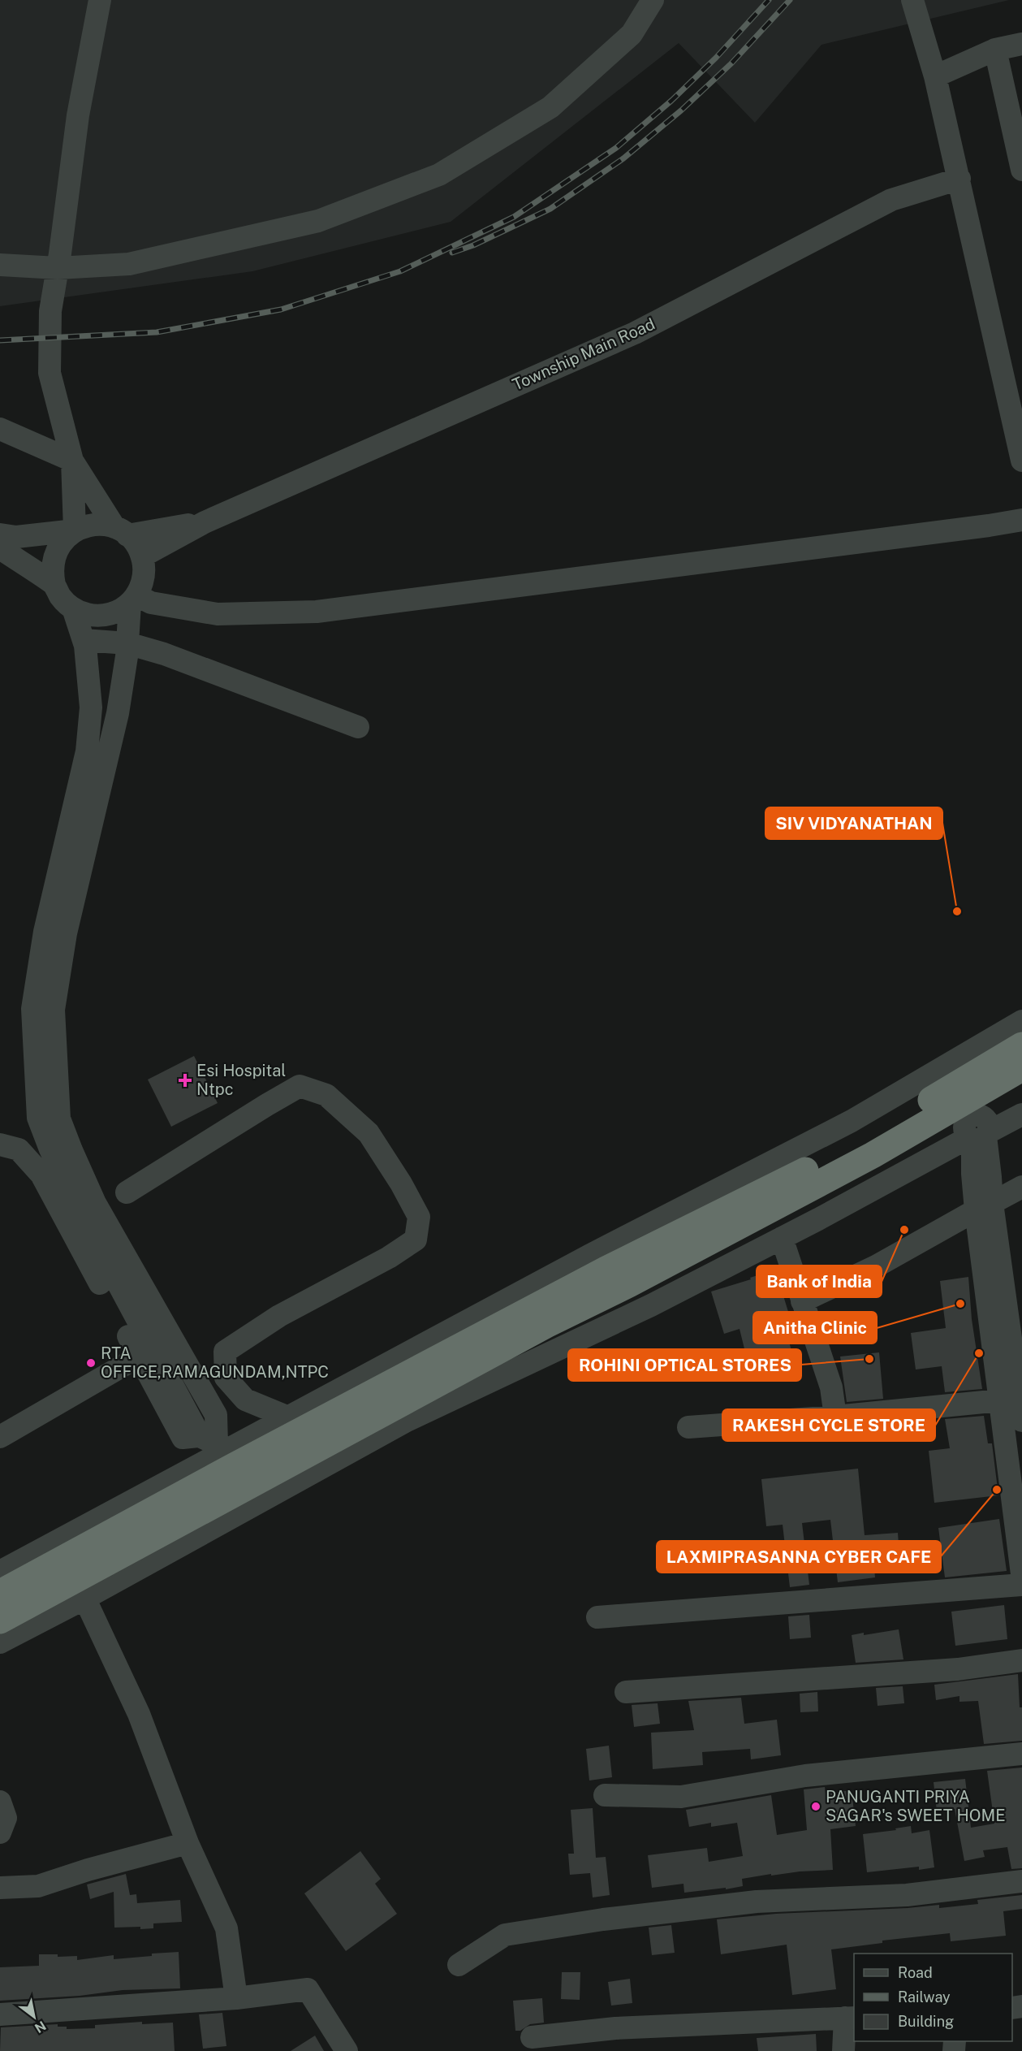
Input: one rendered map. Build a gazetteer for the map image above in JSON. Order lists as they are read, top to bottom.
{
  "streets": {
    "street": ["Township Main Road"]
  },
  "places": {
    "other": [
      "SIV VIDYANATHAN",
      "Bank of India",
      "Anitha Clinic",
      "RAKESH CYCLE STORE",
      "ROHINI OPTICAL STORES",
      "RTA OFFICE,RAMAGUNDAM,NTPC",
      "LAXMIPRASANNA CYBER CAFE",
      "PANUGANTI PRIYA SAGAR's SWEET HOME"
    ],
    "health": ["Esi Hospital Ntpc"]
  },
  "legend": ["Road", "Railway", "Building"],
  "north": "bottom right"
}
